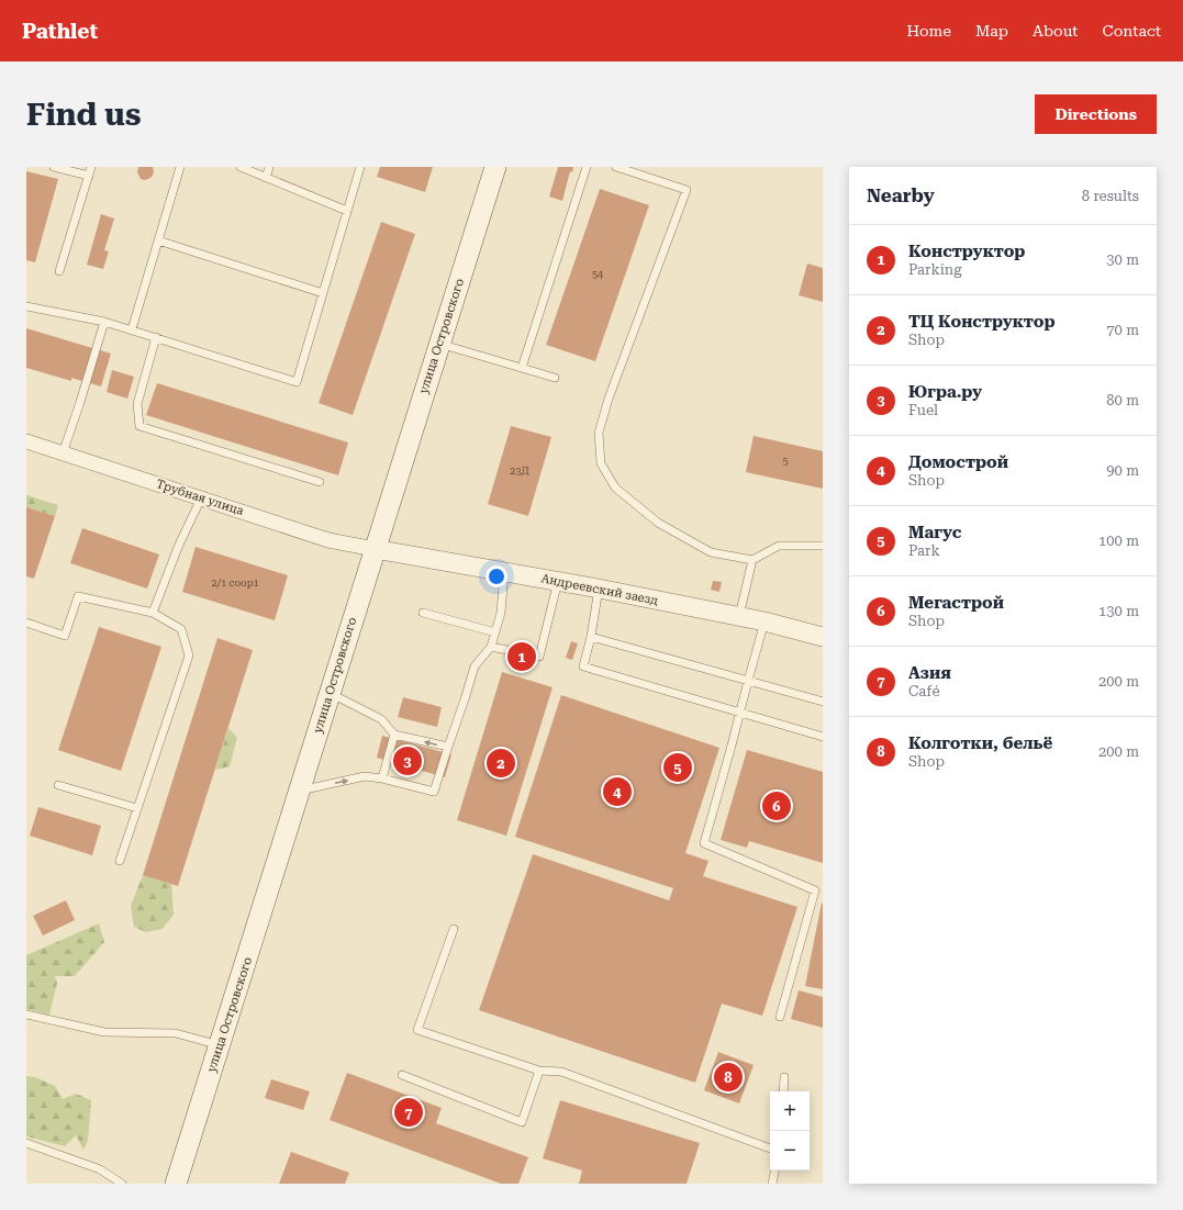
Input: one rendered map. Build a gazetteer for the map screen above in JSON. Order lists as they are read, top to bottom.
{
  "streets": {
    "main road": ["улица Островского"],
    "street": ["Трубная улица", "Андреевский заезд"]
  },
  "crossings": [
    ["улица Островского", "Трубная улица"],
    ["улица Островского", "Андреевский заезд"],
    ["Трубная улица", "Андреевский заезд"]
  ],
  "house_numbers": [
    "54",
    "5",
    "23Д",
    "2/1 соор1"
  ],
  "page": {
    "header": "Pathlet",
    "nav": [
      "Home",
      "Map",
      "About",
      "Contact"
    ],
    "buttons": "Directions",
    "title": "Find us",
    "heading": ["Nearby", "8 results"],
    "list": [
      {
        "mark": "1",
        "name": "Конструктор",
        "note": "Parking",
        "value": "30 m"
      },
      {
        "mark": "2",
        "name": "ТЦ Конструктор",
        "note": "Shop",
        "value": "70 m"
      },
      {
        "mark": "3",
        "name": "Югра.ру",
        "note": "Fuel",
        "value": "80 m"
      },
      {
        "mark": "4",
        "name": "Домострой",
        "note": "Shop",
        "value": "90 m"
      },
      {
        "mark": "5",
        "name": "Магус",
        "note": "Park",
        "value": "100 m"
      },
      {
        "mark": "6",
        "name": "Мегастрой",
        "note": "Shop",
        "value": "130 m"
      },
      {
        "mark": "7",
        "name": "Азия",
        "note": "Café",
        "value": "200 m"
      },
      {
        "mark": "8",
        "name": "Колготки, бельё",
        "note": "Shop",
        "value": "200 m"
      }
    ],
    "pins": [
      "1",
      "3",
      "2",
      "5",
      "4",
      "6",
      "8",
      "7"
    ],
    "map_buttons": ["+", "−"]
  }
}
